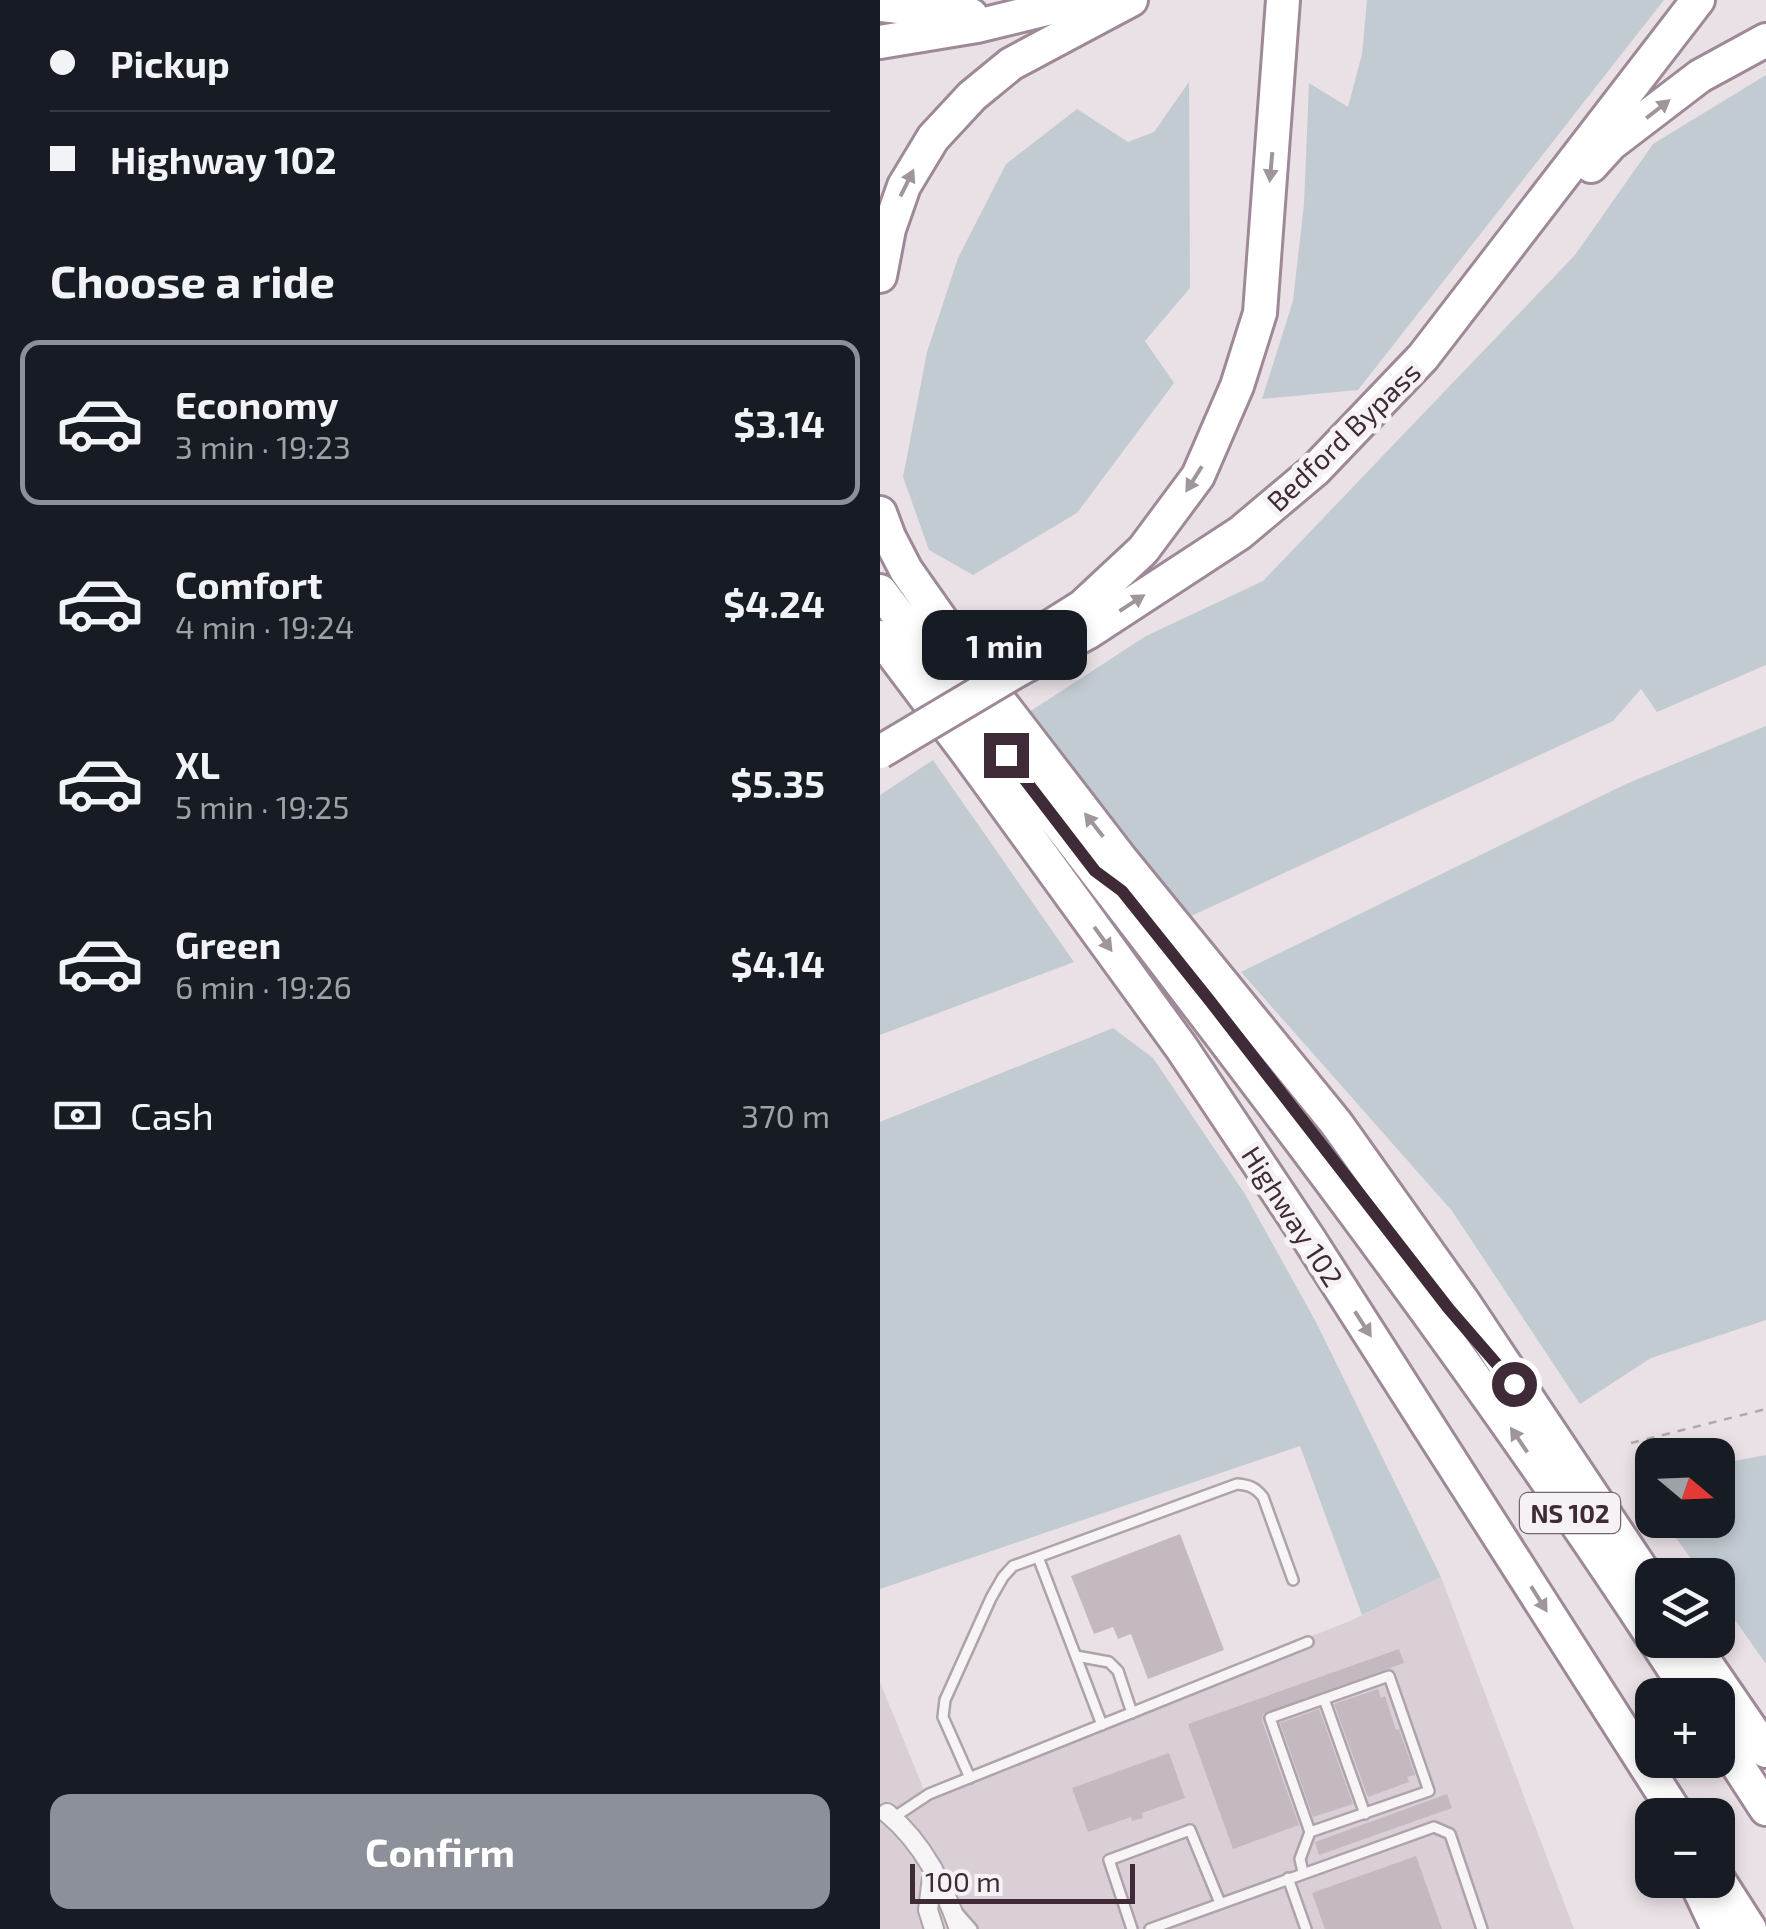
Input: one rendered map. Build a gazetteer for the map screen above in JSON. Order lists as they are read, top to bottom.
{
  "streets": {
    "highway": ["Bedford Bypass", "Highway 102", "NS 102"]
  },
  "scale_bar": "100 m",
  "north": "right",
  "page": {
    "banner": ["Pickup", "Highway 102"],
    "heading": "Choose a ride",
    "list": [
      {
        "name": "Economy",
        "note": "3 min · 19:23",
        "value": "$3.14"
      },
      {
        "name": "Comfort",
        "note": "4 min · 19:24",
        "value": "$4.24"
      },
      {
        "name": "XL",
        "note": "5 min · 19:25",
        "value": "$5.35"
      },
      {
        "name": "Green",
        "note": "6 min · 19:26",
        "value": "$4.14"
      }
    ],
    "bubble": "1 min",
    "pay": ["Cash", "370 m"],
    "map_buttons": ["+", "−"],
    "buttons": "Confirm",
    "scale": "100 m"
  }
}
